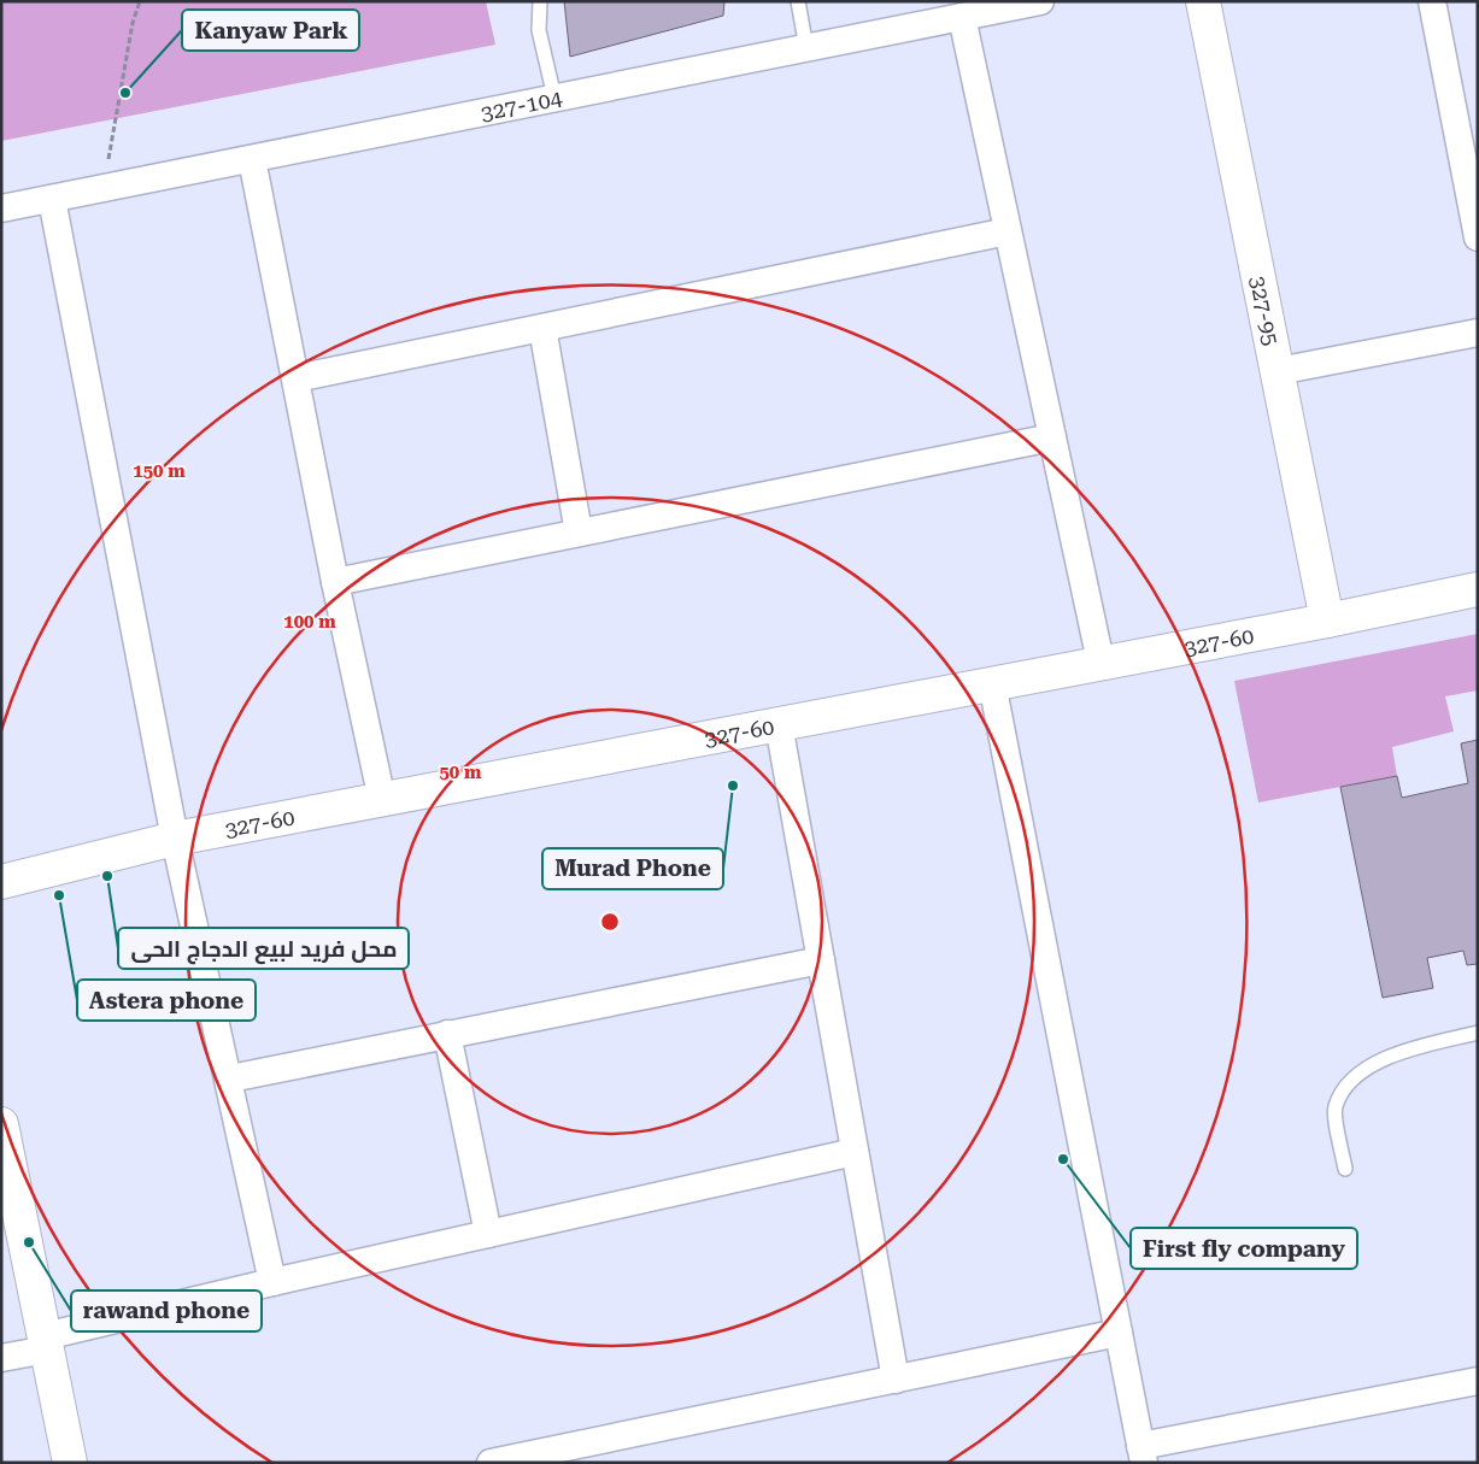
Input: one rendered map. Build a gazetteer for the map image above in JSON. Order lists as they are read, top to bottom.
{
  "streets": {
    "street": ["327-104", "327-95", "327-60"]
  },
  "crossings": [
    ["327-95", "327-60"]
  ],
  "places": [
    "Kanyaw Park",
    "Murad Phone",
    "محل فريد لبيع الدجاج الحى",
    "Astera phone",
    "First fly company",
    "rawand phone"
  ],
  "rings": ["150 m", "100 m", "50 m"]
}
